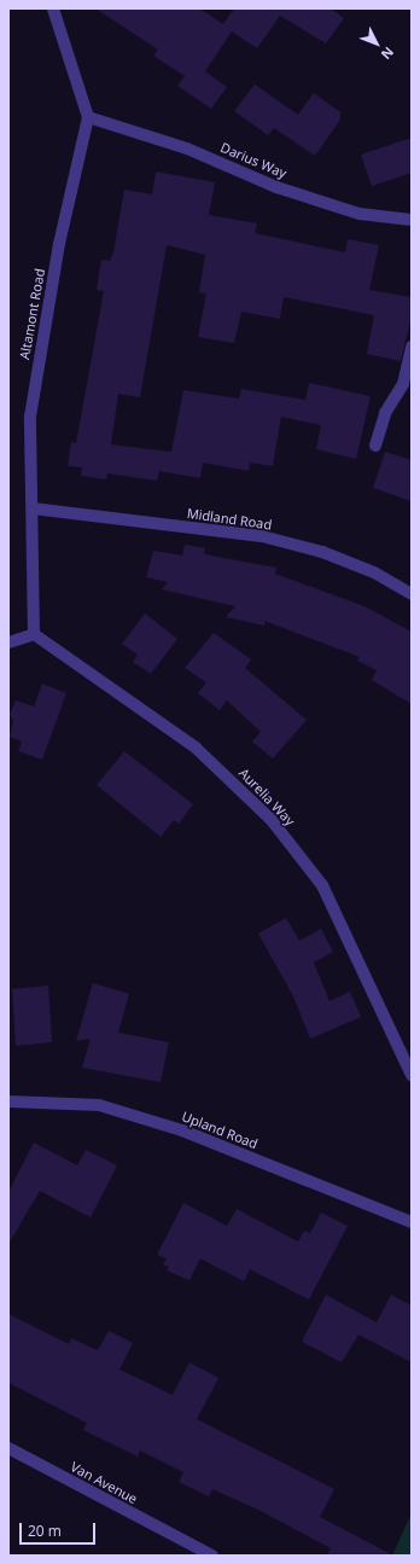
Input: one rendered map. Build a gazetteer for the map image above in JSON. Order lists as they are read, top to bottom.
{
  "streets": {
    "street": [
      "Darius Way",
      "Altamont Road",
      "Midland Road",
      "Aurelia Way",
      "Upland Road",
      "Van Avenue"
    ]
  },
  "crossings": [
    ["Darius Way", "Altamont Road"],
    ["Altamont Road", "Midland Road"],
    ["Altamont Road", "Aurelia Way"]
  ],
  "scale_bar": "20 m",
  "north": "bottom right"
}
